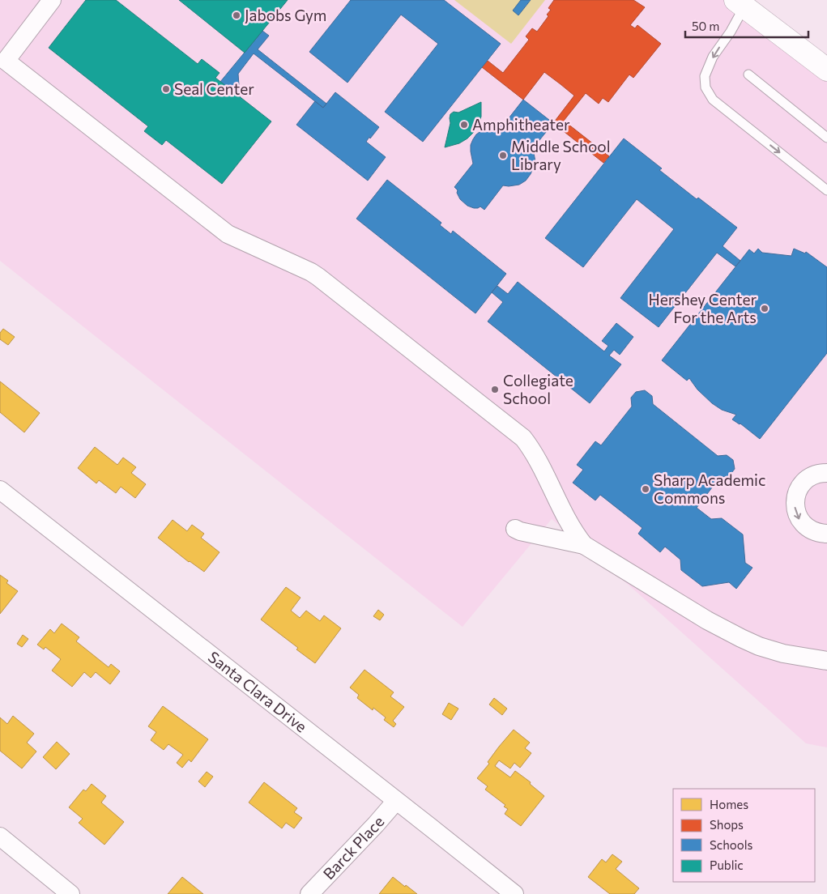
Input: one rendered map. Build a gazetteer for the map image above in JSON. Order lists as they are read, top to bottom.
{
  "streets": {
    "street": ["Santa Clara Drive", "Barck Place"]
  },
  "crossings": [
    ["Santa Clara Drive", "Barck Place"]
  ],
  "places": [
    "Jabobs Gym",
    "Seal Center",
    "Amphitheater",
    "Middle School Library",
    "Hershey Center For the Arts",
    "Collegiate School",
    "Sharp Academic Commons"
  ],
  "legend": [
    "Homes",
    "Shops",
    "Schools",
    "Public"
  ],
  "scale_bar": "50 m"
}
